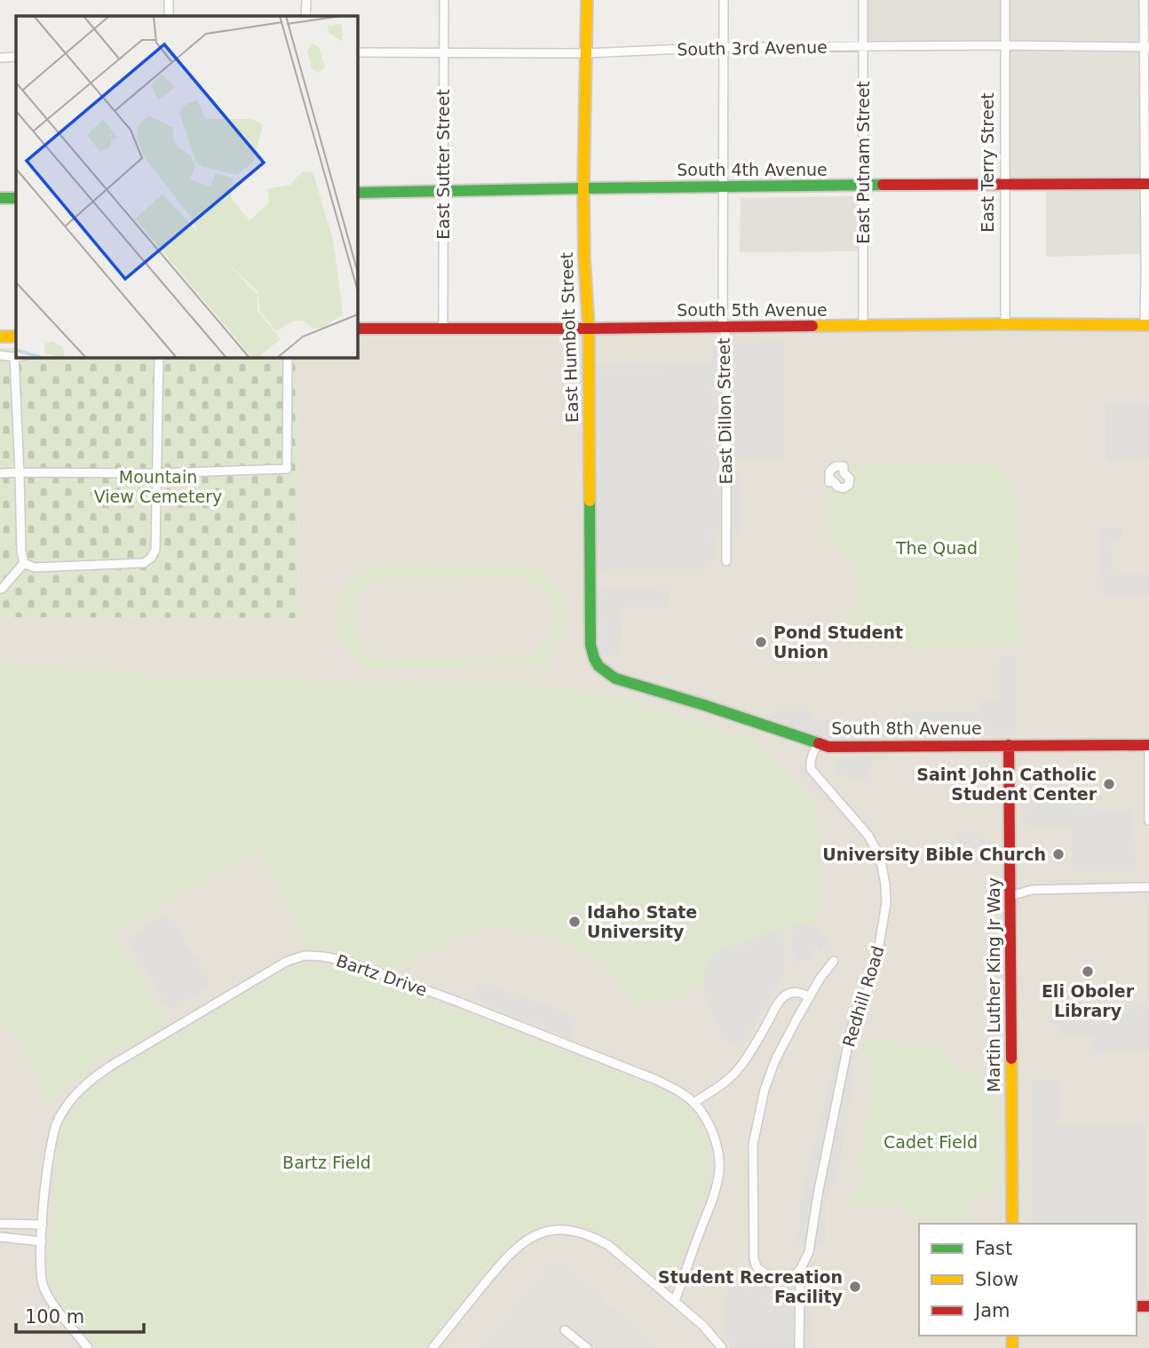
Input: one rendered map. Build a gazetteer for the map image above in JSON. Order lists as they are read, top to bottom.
{
  "streets": {
    "street": [
      "South 3rd Avenue",
      "East Putnam Street",
      "East Terry Street",
      "East Sutter Street",
      "South 4th Avenue",
      "South 5th Avenue",
      "East Humbolt Street",
      "East Dillon Street",
      "South 8th Avenue",
      "Bartz Drive",
      "Martin Luther King Jr Way",
      "Redhill Road"
    ]
  },
  "crossings": [
    ["South 3rd Avenue", "East Putnam Street"],
    ["South 3rd Avenue", "East Terry Street"],
    ["South 3rd Avenue", "East Sutter Street"],
    ["South 3rd Avenue", "East Humbolt Street"],
    ["South 3rd Avenue", "East Dillon Street"],
    ["East Putnam Street", "South 4th Avenue"],
    ["East Putnam Street", "South 5th Avenue"],
    ["East Terry Street", "South 4th Avenue"],
    ["East Terry Street", "South 5th Avenue"],
    ["East Sutter Street", "South 4th Avenue"],
    ["East Sutter Street", "South 5th Avenue"],
    ["South 4th Avenue", "East Humbolt Street"],
    ["South 4th Avenue", "East Dillon Street"],
    ["South 5th Avenue", "East Humbolt Street"],
    ["South 5th Avenue", "East Dillon Street"],
    ["East Humbolt Street", "South 8th Avenue"],
    ["South 8th Avenue", "Martin Luther King Jr Way"],
    ["South 8th Avenue", "Redhill Road"]
  ],
  "parks": [
    "Mountain View Cemetery",
    "The Quad",
    "Cadet Field",
    "Bartz Field"
  ],
  "places": [
    "Pond Student Union",
    "Saint John Catholic Student Center",
    "University Bible Church",
    "Idaho State University",
    "Eli Oboler Library",
    "Student Recreation Facility"
  ],
  "legend": ["Fast", "Slow", "Jam"],
  "scale_bar": "100 m"
}
